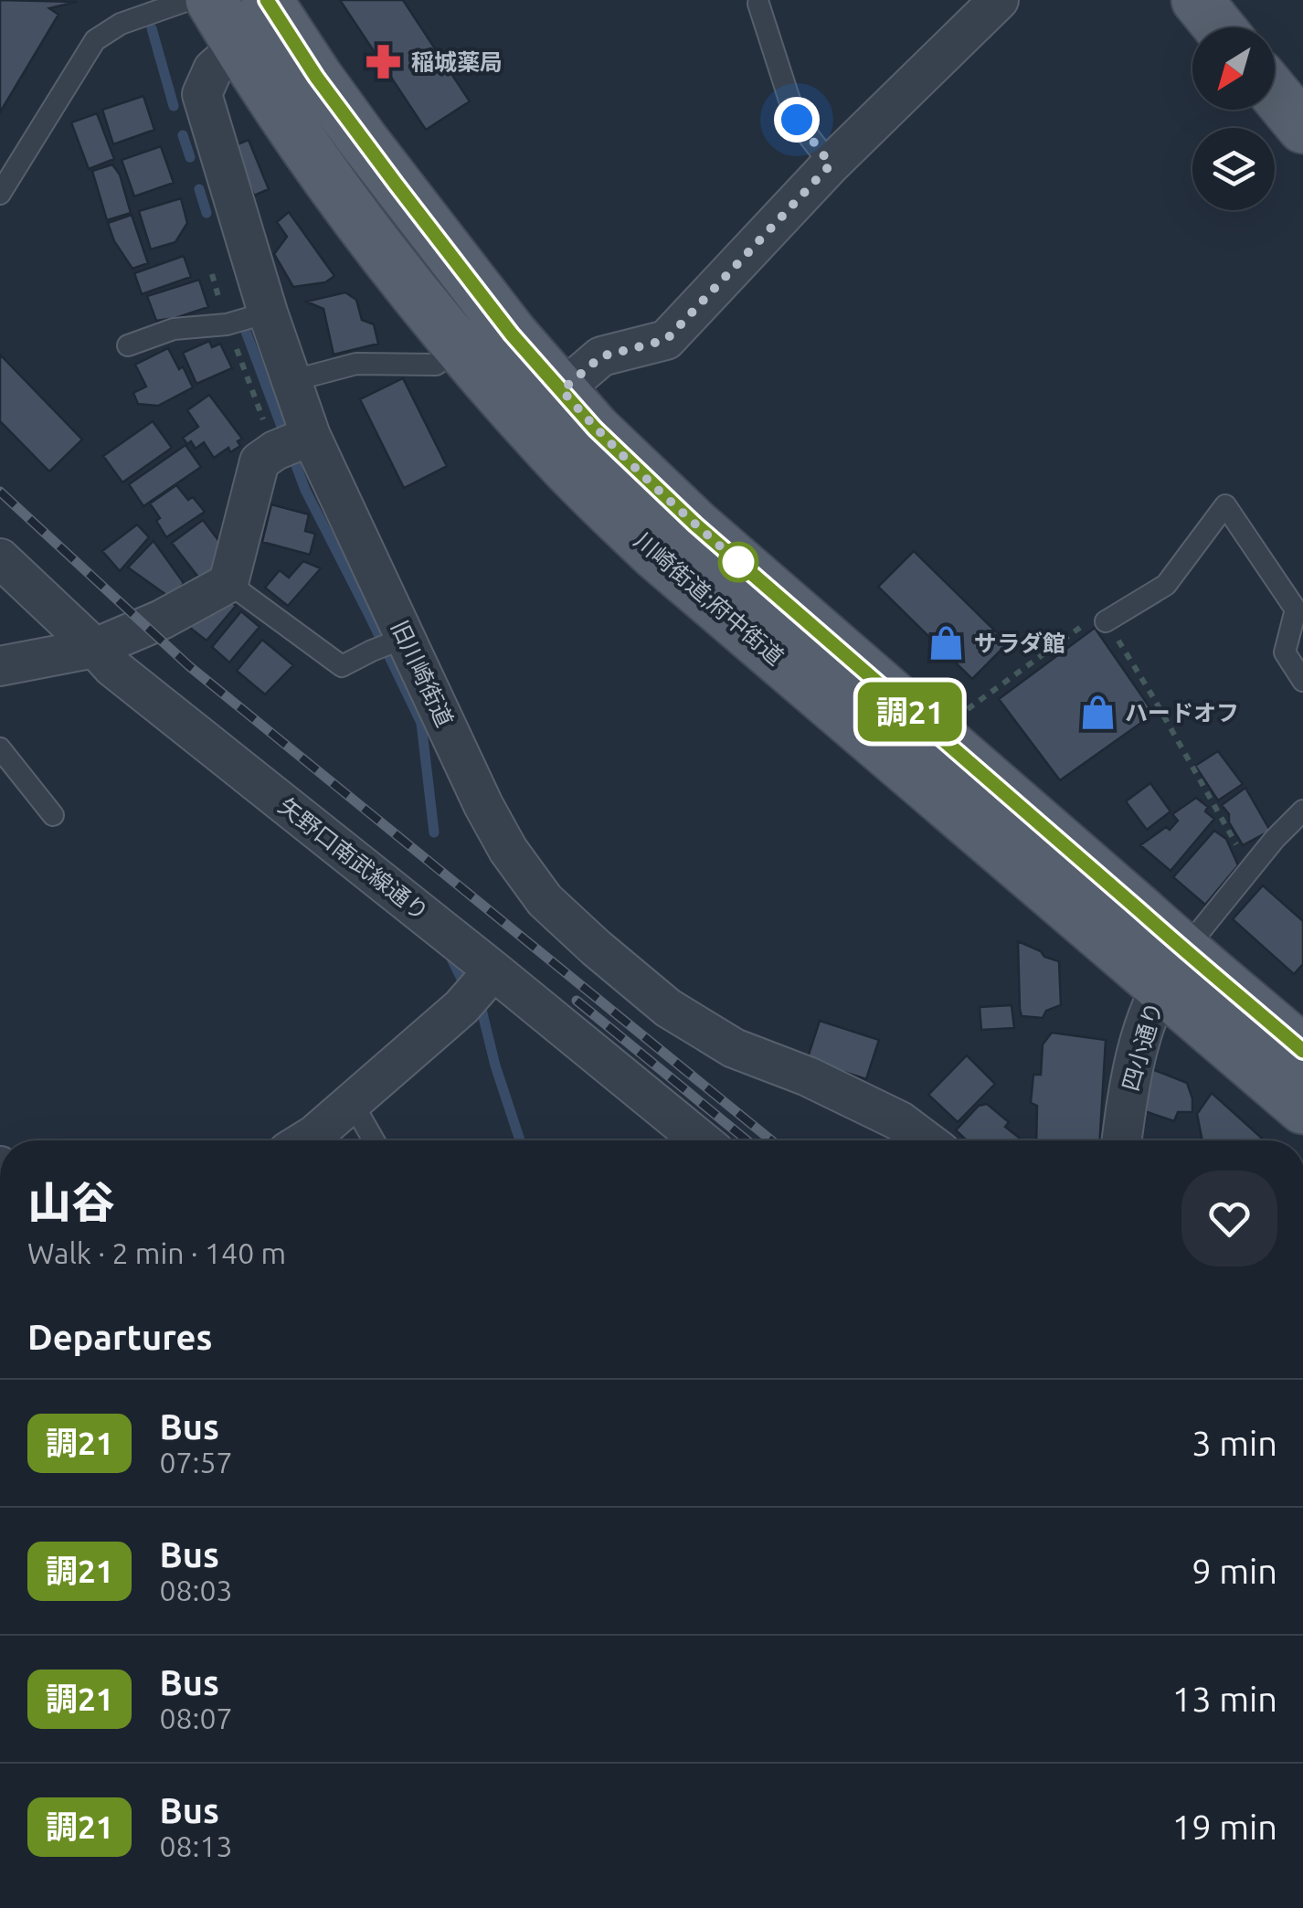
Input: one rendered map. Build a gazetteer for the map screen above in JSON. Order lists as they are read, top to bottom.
{
  "streets": {
    "main road": ["川崎街道;府中街道"],
    "street": ["旧川崎街道", "矢野口南武線通り", "四小通り"]
  },
  "crossings": [
    ["川崎街道;府中街道", "旧川崎街道"],
    ["川崎街道;府中街道", "四小通り"]
  ],
  "places": {
    "pharmacy": ["稲城薬局"],
    "shop": ["サラダ館", "ハードオフ"]
  },
  "lines": ["bus line 調21"],
  "north": "bottom left",
  "page": {
    "on_map": "調21",
    "heading": [
      ["山谷", "Walk · 2 min · 140 m"],
      "Departures"
    ],
    "list": [
      {
        "mark": "調21",
        "name": "Bus",
        "note": "07:57",
        "value": "3 min"
      },
      {
        "mark": "調21",
        "name": "Bus",
        "note": "08:03",
        "value": "9 min"
      },
      {
        "mark": "調21",
        "name": "Bus",
        "note": "08:07",
        "value": "13 min"
      },
      {
        "mark": "調21",
        "name": "Bus",
        "note": "08:13",
        "value": "19 min"
      }
    ]
  }
}
